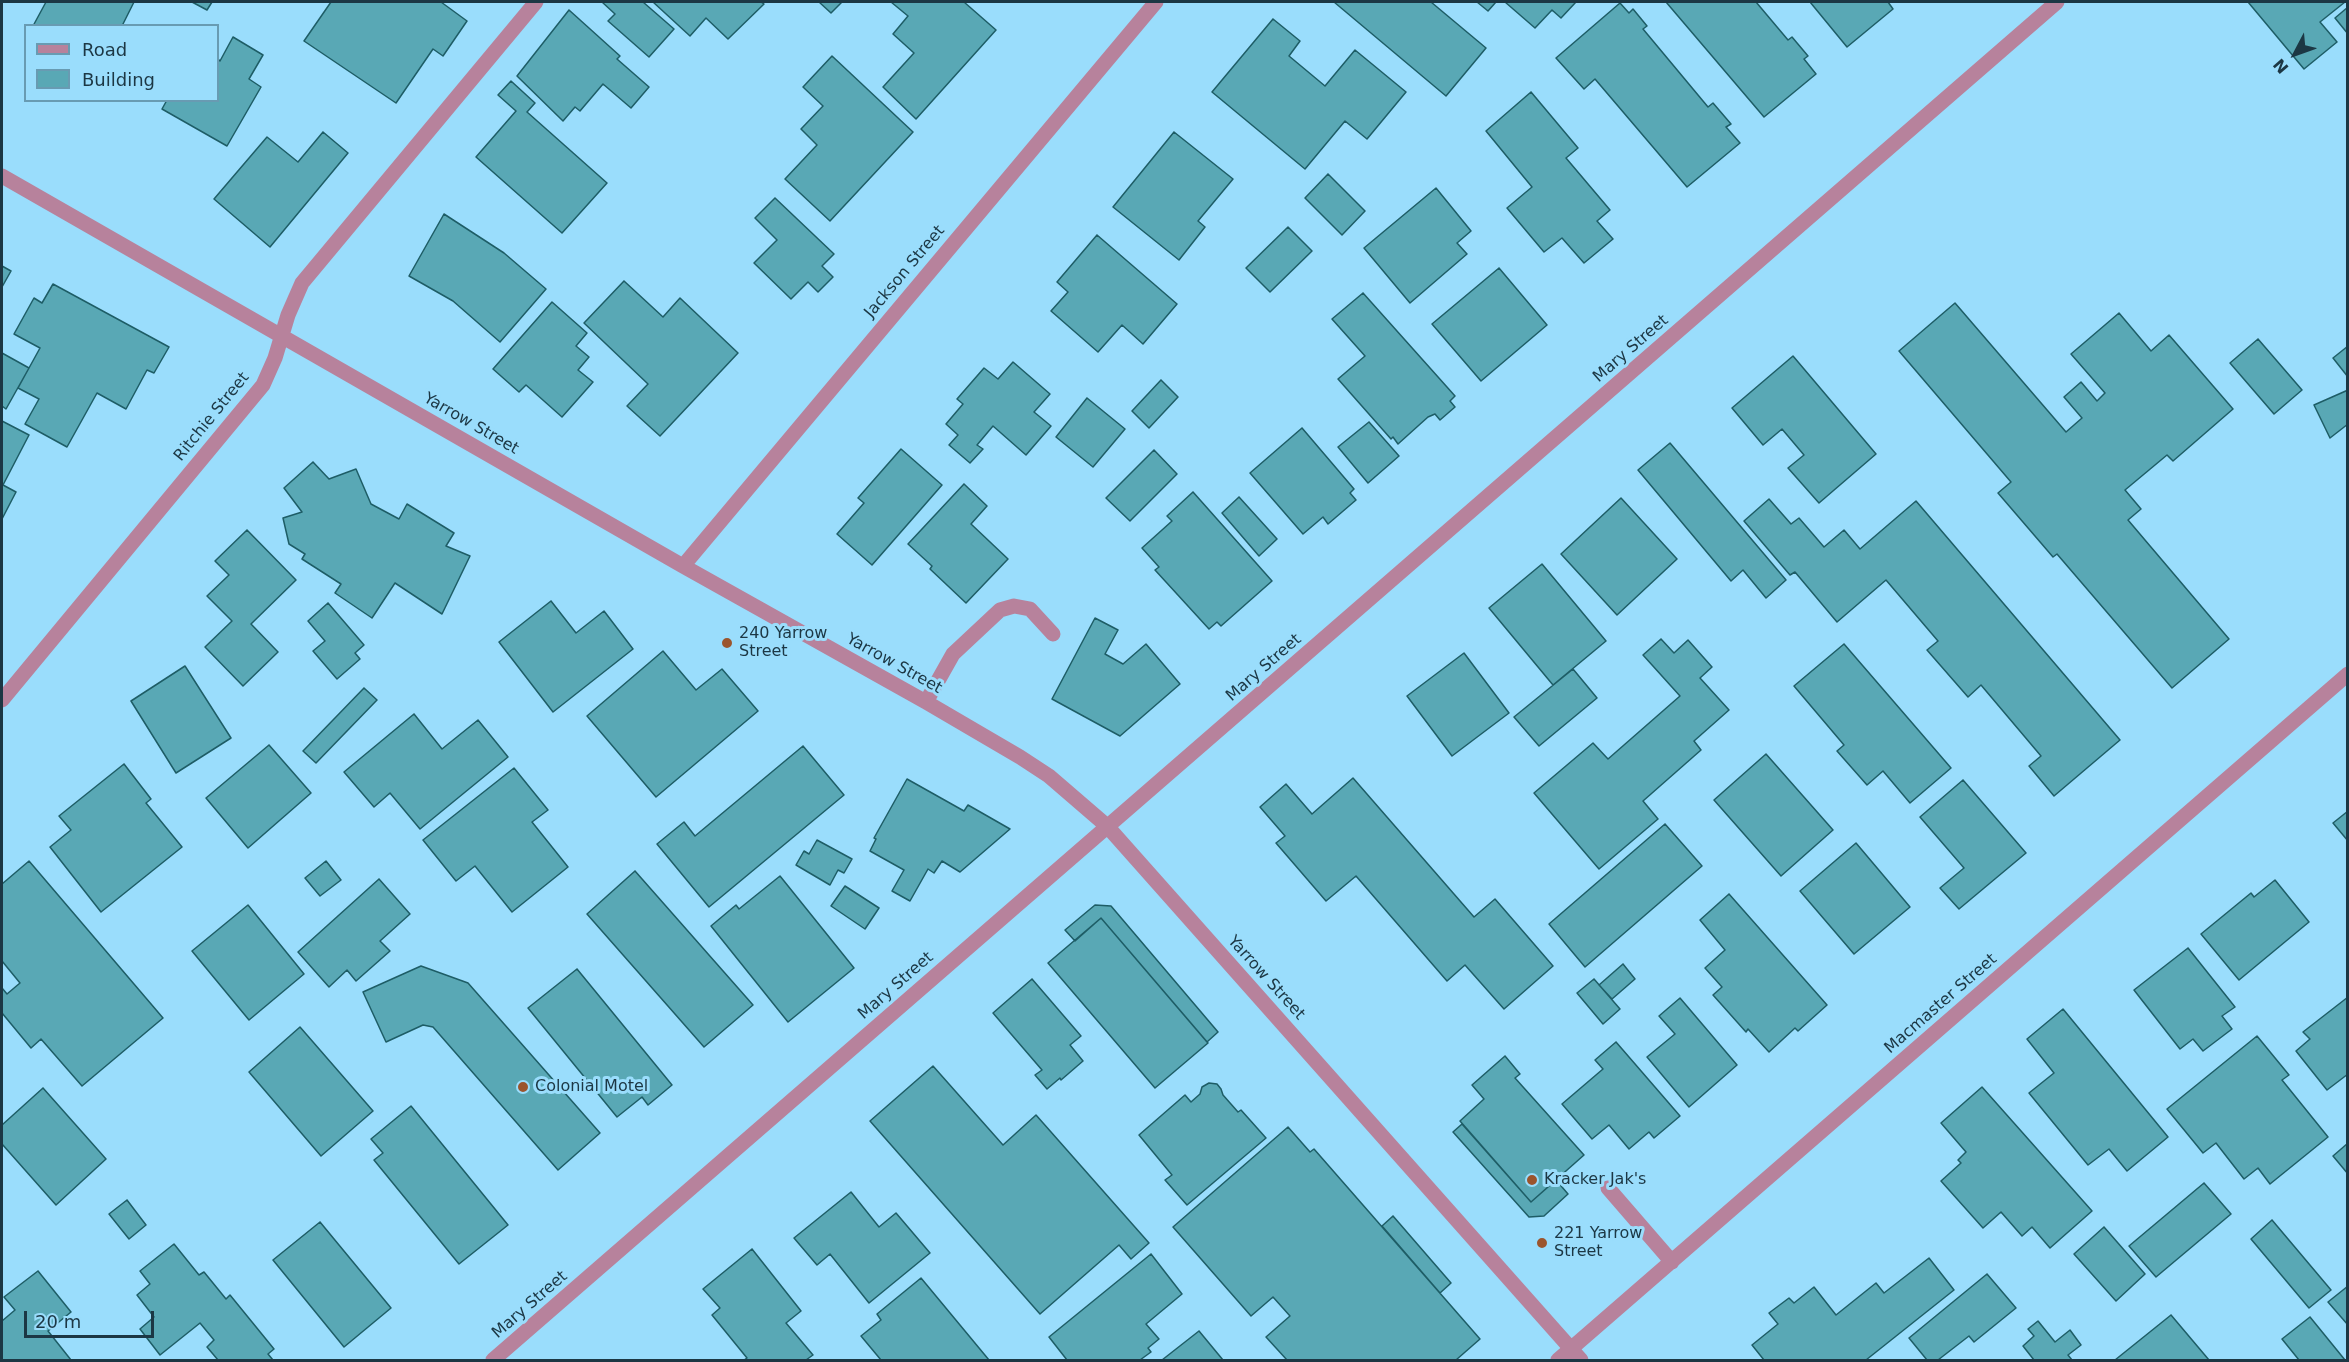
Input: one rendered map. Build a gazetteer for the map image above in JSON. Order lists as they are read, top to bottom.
{
  "streets": {
    "street": [
      "Jackson Street",
      "Mary Street",
      "Ritchie Street",
      "Yarrow Street",
      "Macmaster Street"
    ]
  },
  "crossings": [
    ["Jackson Street", "Yarrow Street"],
    ["Mary Street", "Yarrow Street"],
    ["Ritchie Street", "Yarrow Street"],
    ["Yarrow Street", "Macmaster Street"]
  ],
  "places": [
    "240 Yarrow Street",
    "Colonial Motel",
    "Kracker Jak's",
    "221 Yarrow Street"
  ],
  "legend": ["Road", "Building"],
  "scale_bar": "20 m",
  "north": "bottom left"
}
